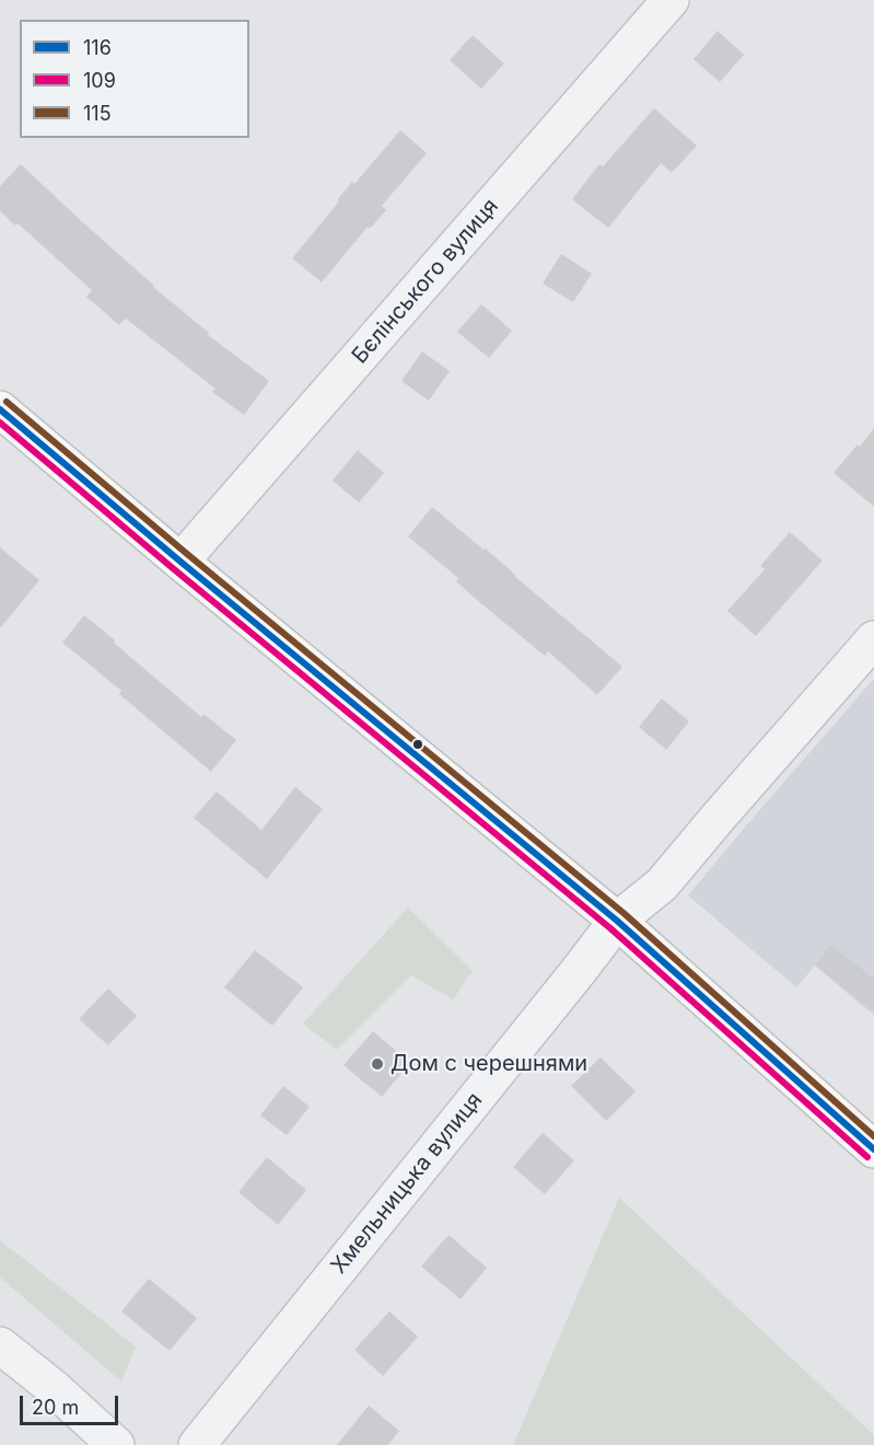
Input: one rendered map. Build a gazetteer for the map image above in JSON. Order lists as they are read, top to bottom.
{
  "streets": {
    "street": ["Бєлінського вулиця", "Хмельницька вулиця"]
  },
  "places": ["Дом с черешнями"],
  "lines": ["transit line 115", "transit line 116", "transit line 109"],
  "legend": ["116", "109", "115"],
  "scale_bar": "20 m"
}
